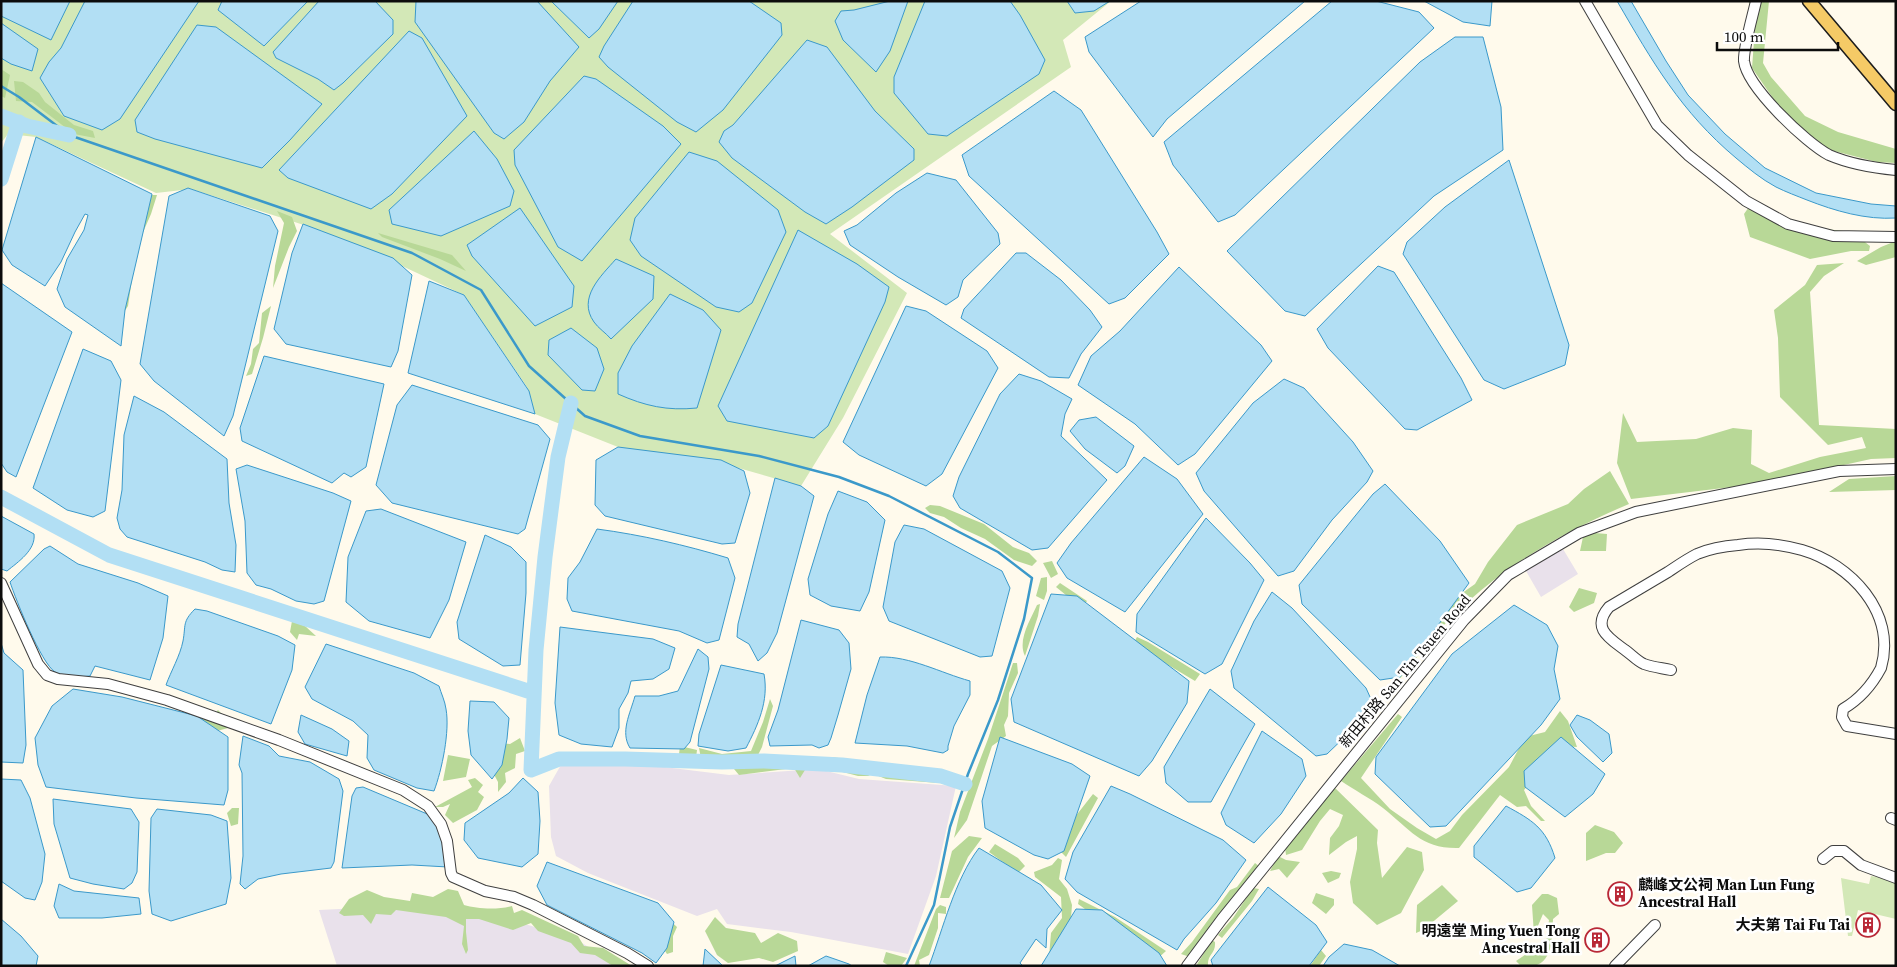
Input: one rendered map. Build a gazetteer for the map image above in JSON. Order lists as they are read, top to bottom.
{
  "streets": {
    "street": ["新田村路 San Tin Tsuen Road"]
  },
  "places": {
    "building": ["麟峰文公祠 Man Lun Fung Ancestral Hall", "大夫第 Tai Fu Tai", "明遠堂 Ming Yuen Tong Ancestral Hall"]
  },
  "scale_bar": "100 m"
}
